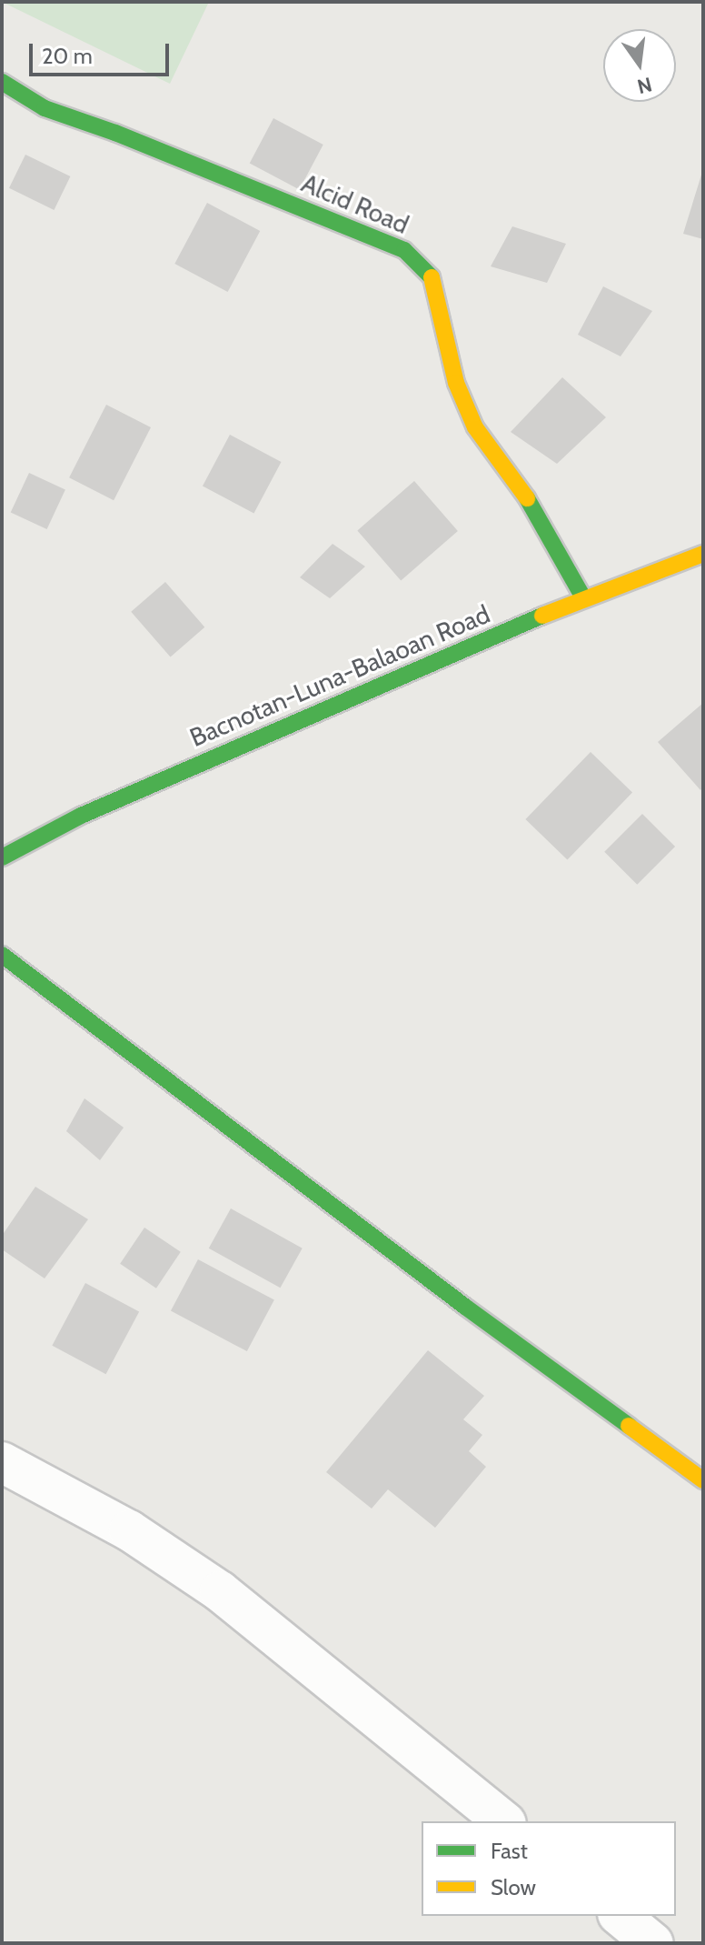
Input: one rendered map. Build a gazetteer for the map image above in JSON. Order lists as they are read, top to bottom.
{
  "streets": {
    "street": ["Alcid Road", "Bacnotan-Luna-Balaoan Road"]
  },
  "crossings": [
    ["Alcid Road", "Bacnotan-Luna-Balaoan Road"]
  ],
  "legend": ["Fast", "Slow"],
  "scale_bar": "20 m",
  "north": "bottom"
}
